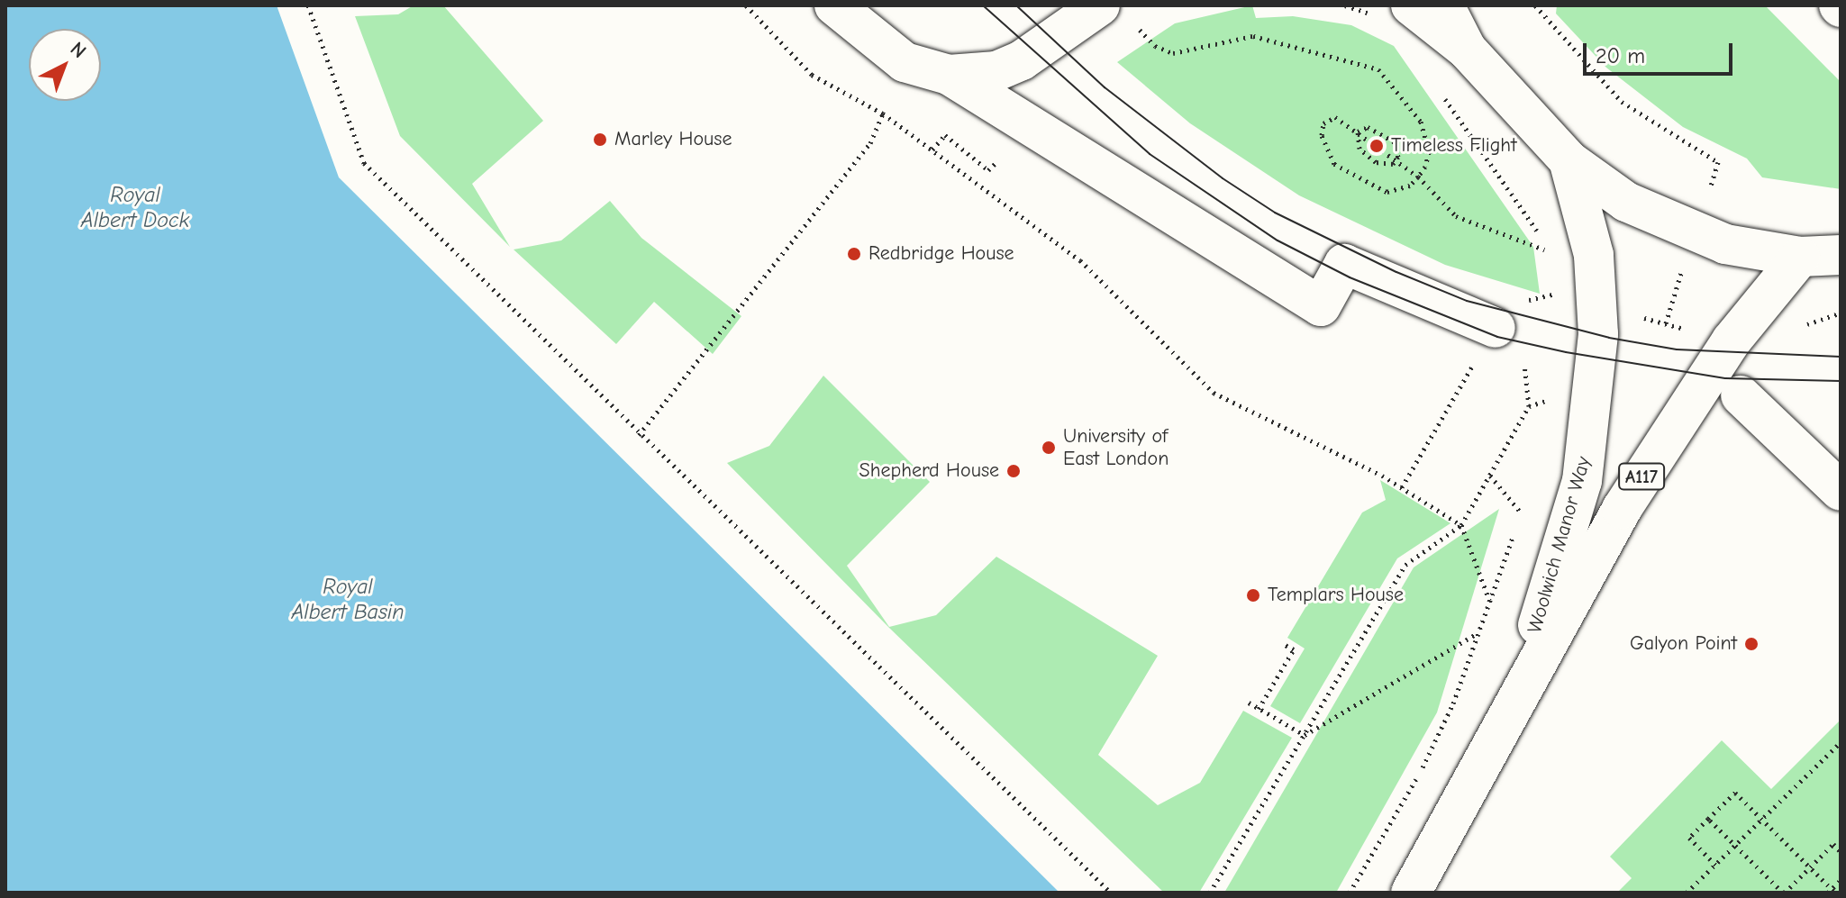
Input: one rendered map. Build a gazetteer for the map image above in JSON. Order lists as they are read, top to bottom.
{
  "streets": {
    "main road": ["A117", "Woolwich Manor Way"]
  },
  "water": ["Royal Albert Dock", "Royal Albert Basin"],
  "places": [
    "Marley House",
    "Timeless Flight",
    "Redbridge House",
    "University of East London",
    "Shepherd House",
    "Templars House",
    "Galyon Point"
  ],
  "scale_bar": "20 m",
  "north": "top right"
}
